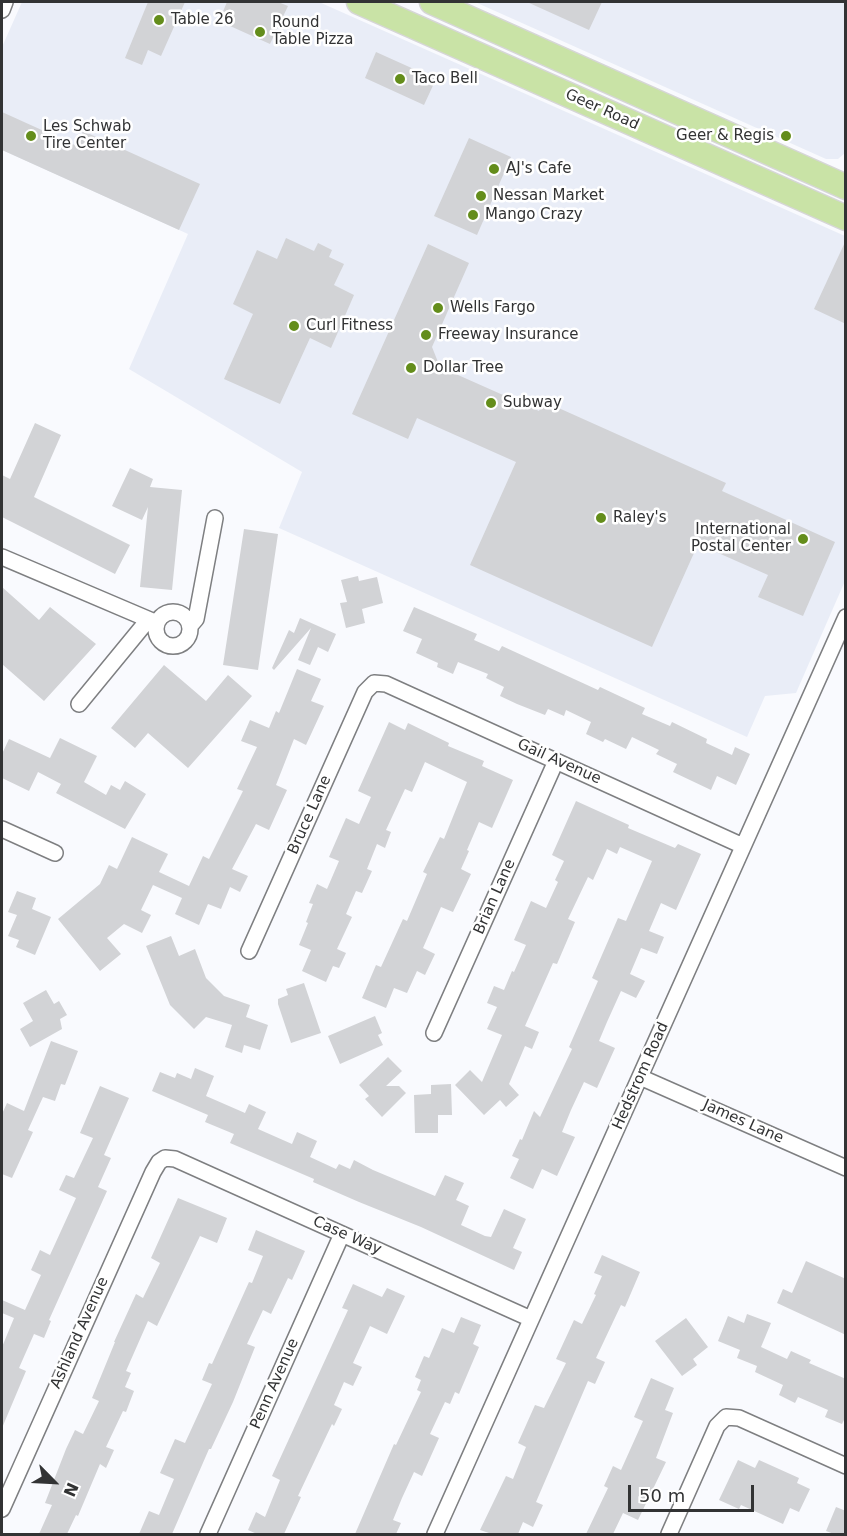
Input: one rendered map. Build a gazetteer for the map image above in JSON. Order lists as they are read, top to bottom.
{
  "streets": {
    "main road": ["Geer Road"],
    "street": [
      "Gail Avenue",
      "Bruce Lane",
      "Brian Lane",
      "Hedstrom Road",
      "James Lane",
      "Case Way",
      "Ashland Avenue",
      "Penn Avenue"
    ]
  },
  "crossings": [
    ["Gail Avenue", "Bruce Lane"],
    ["Gail Avenue", "Brian Lane"],
    ["Gail Avenue", "Hedstrom Road"],
    ["Hedstrom Road", "James Lane"],
    ["Hedstrom Road", "Case Way"],
    ["Case Way", "Ashland Avenue"],
    ["Case Way", "Penn Avenue"]
  ],
  "places": [
    "Table 26",
    "Round Table Pizza",
    "Taco Bell",
    "Les Schwab Tire Center",
    "Geer & Regis",
    "AJ's Cafe",
    "Nessan Market",
    "Mango Crazy",
    "Wells Fargo",
    "Curl Fitness",
    "Freeway Insurance",
    "Dollar Tree",
    "Subway",
    "Raley's",
    "International Postal Center"
  ],
  "scale_bar": "50 m",
  "north": "bottom right"
}
